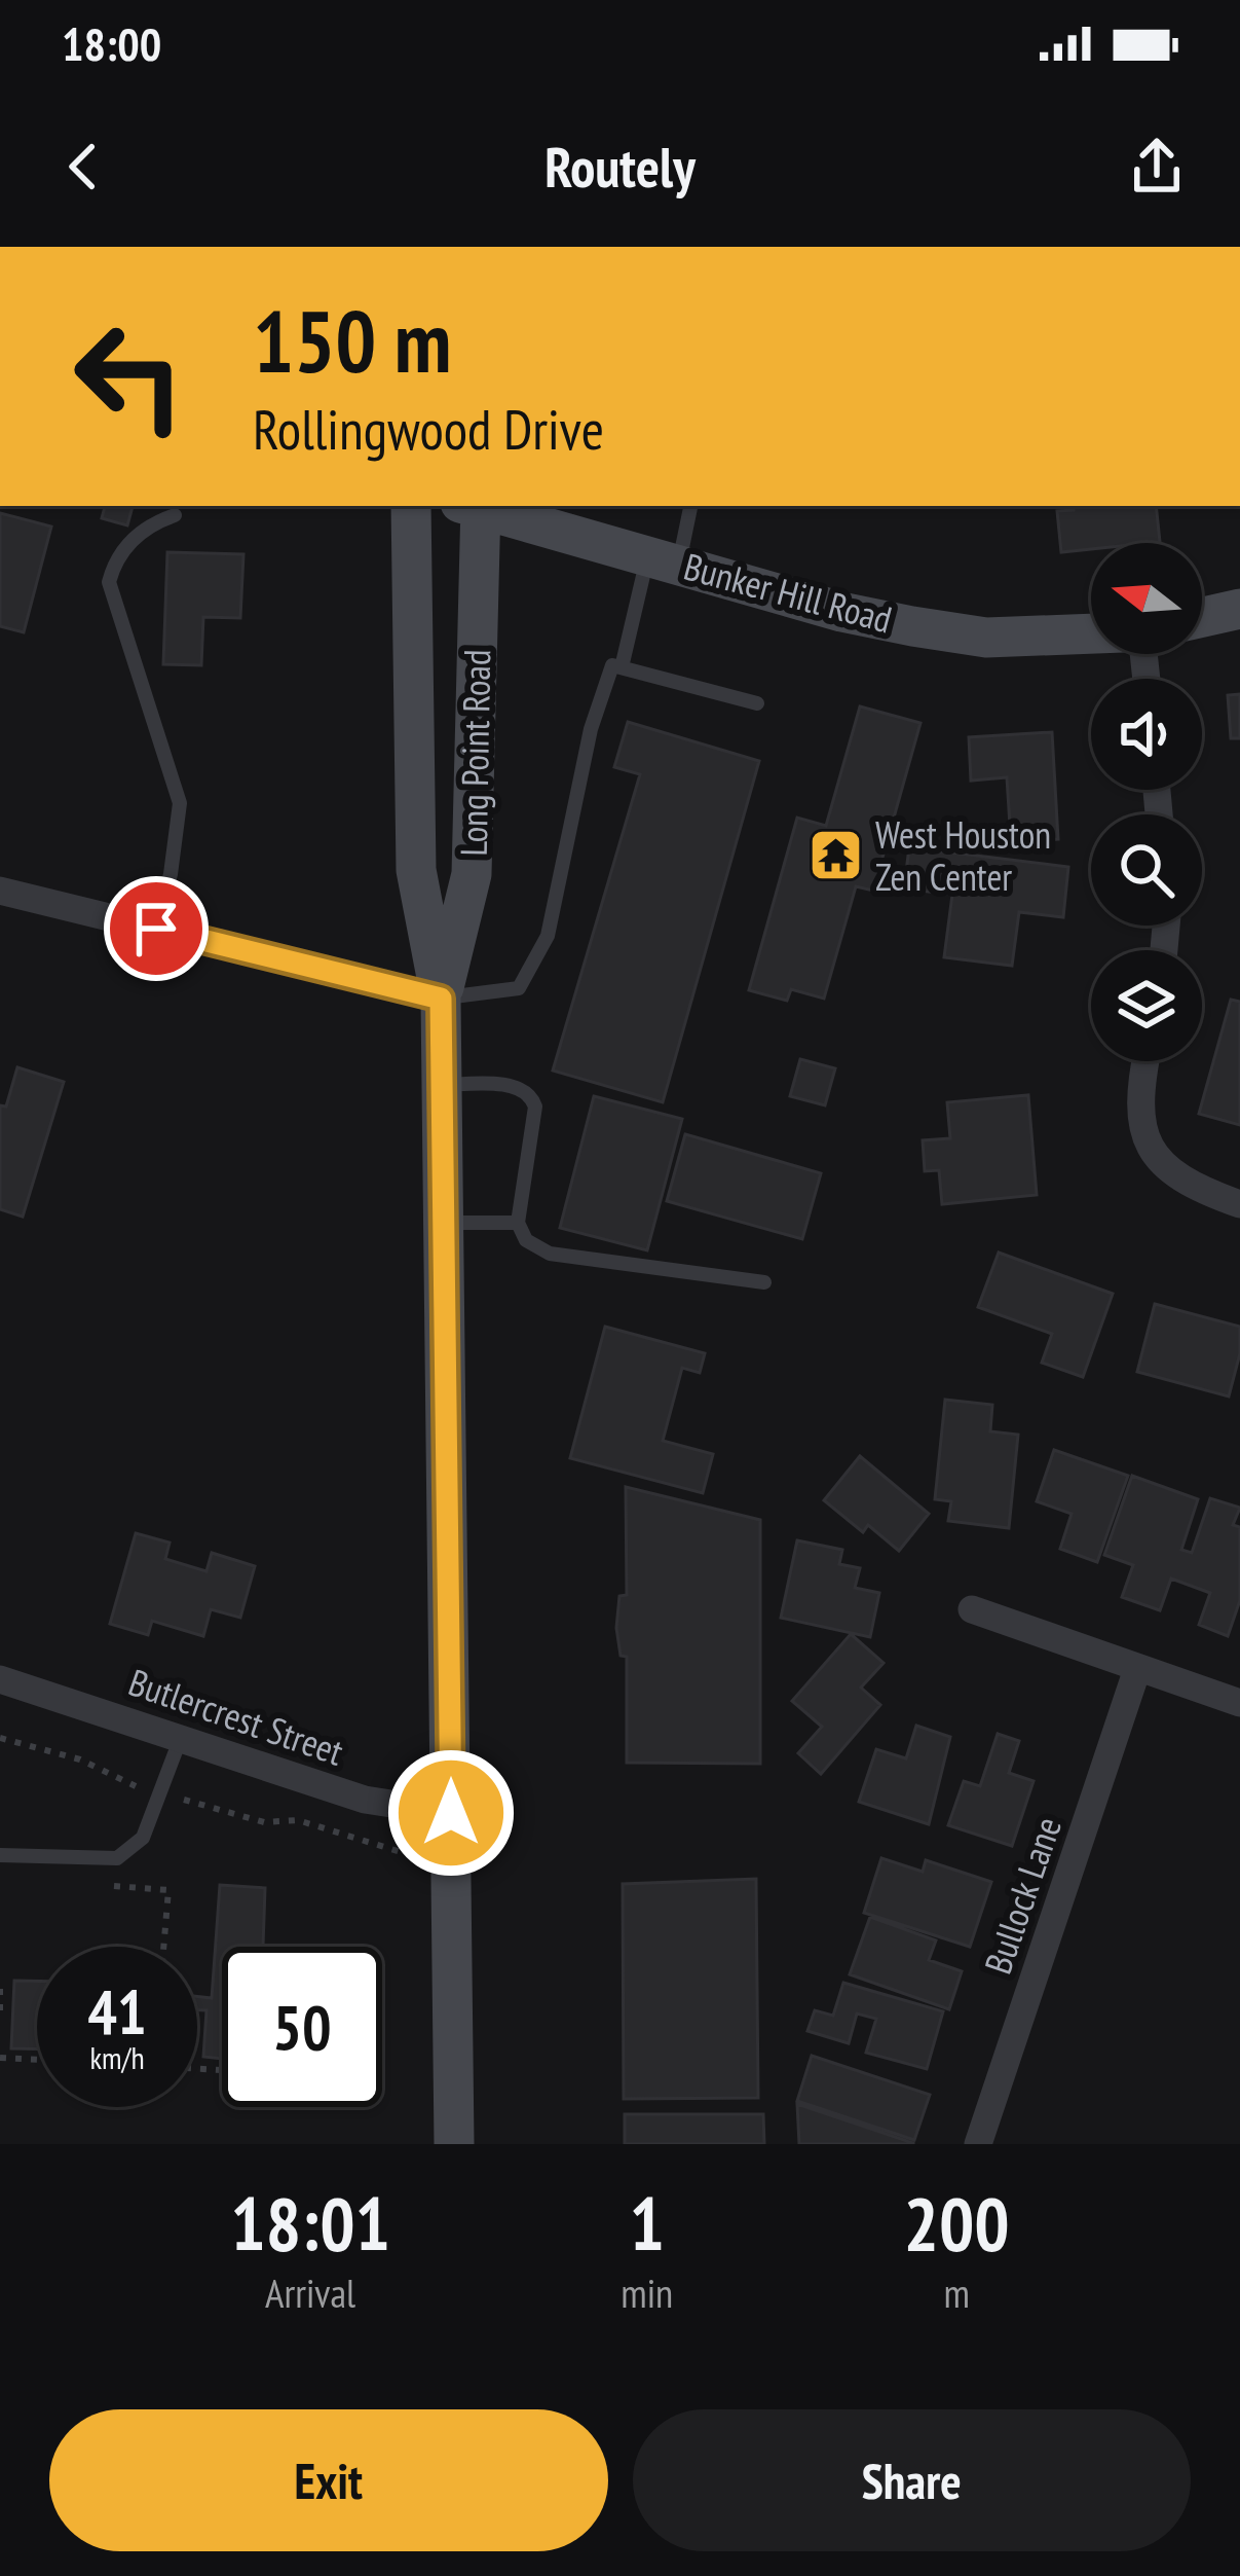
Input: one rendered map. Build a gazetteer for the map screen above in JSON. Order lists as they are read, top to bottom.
{
  "streets": {
    "main road": ["Bunker Hill Road", "Long Point Road"],
    "street": ["Butlercrest Street", "Bullock Lane"]
  },
  "crossings": [
    ["Long Point Road", "Butlercrest Street"]
  ],
  "places": {
    "temple": ["West Houston Zen Center"]
  },
  "north": "left",
  "page": {
    "status": "18:00",
    "header": "Routely",
    "turn": ["150 m", "Rollingwood Drive"],
    "speed": "41 km/h",
    "limit": "50",
    "eta": [
      "18:01",
      "Arrival",
      "1",
      "min",
      "200",
      "m"
    ],
    "buttons": ["Exit", "Share"]
  }
}
